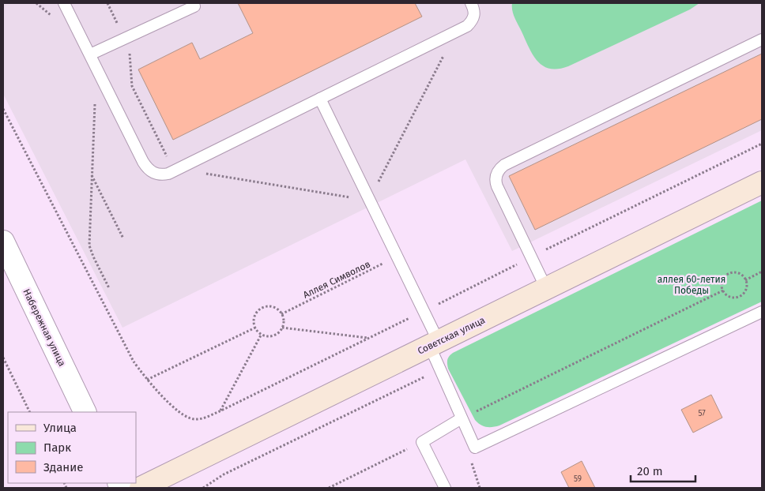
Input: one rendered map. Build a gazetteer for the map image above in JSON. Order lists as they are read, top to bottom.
{
  "streets": {
    "main road": ["Советская улица"],
    "street": ["Набережная улица"],
    "path": ["Аллея Символов"]
  },
  "parks": ["аллея 60-летия Победы"],
  "house_numbers": ["57", "59"],
  "legend": ["Улица", "Парк", "Здание"],
  "scale_bar": "20 m"
}
